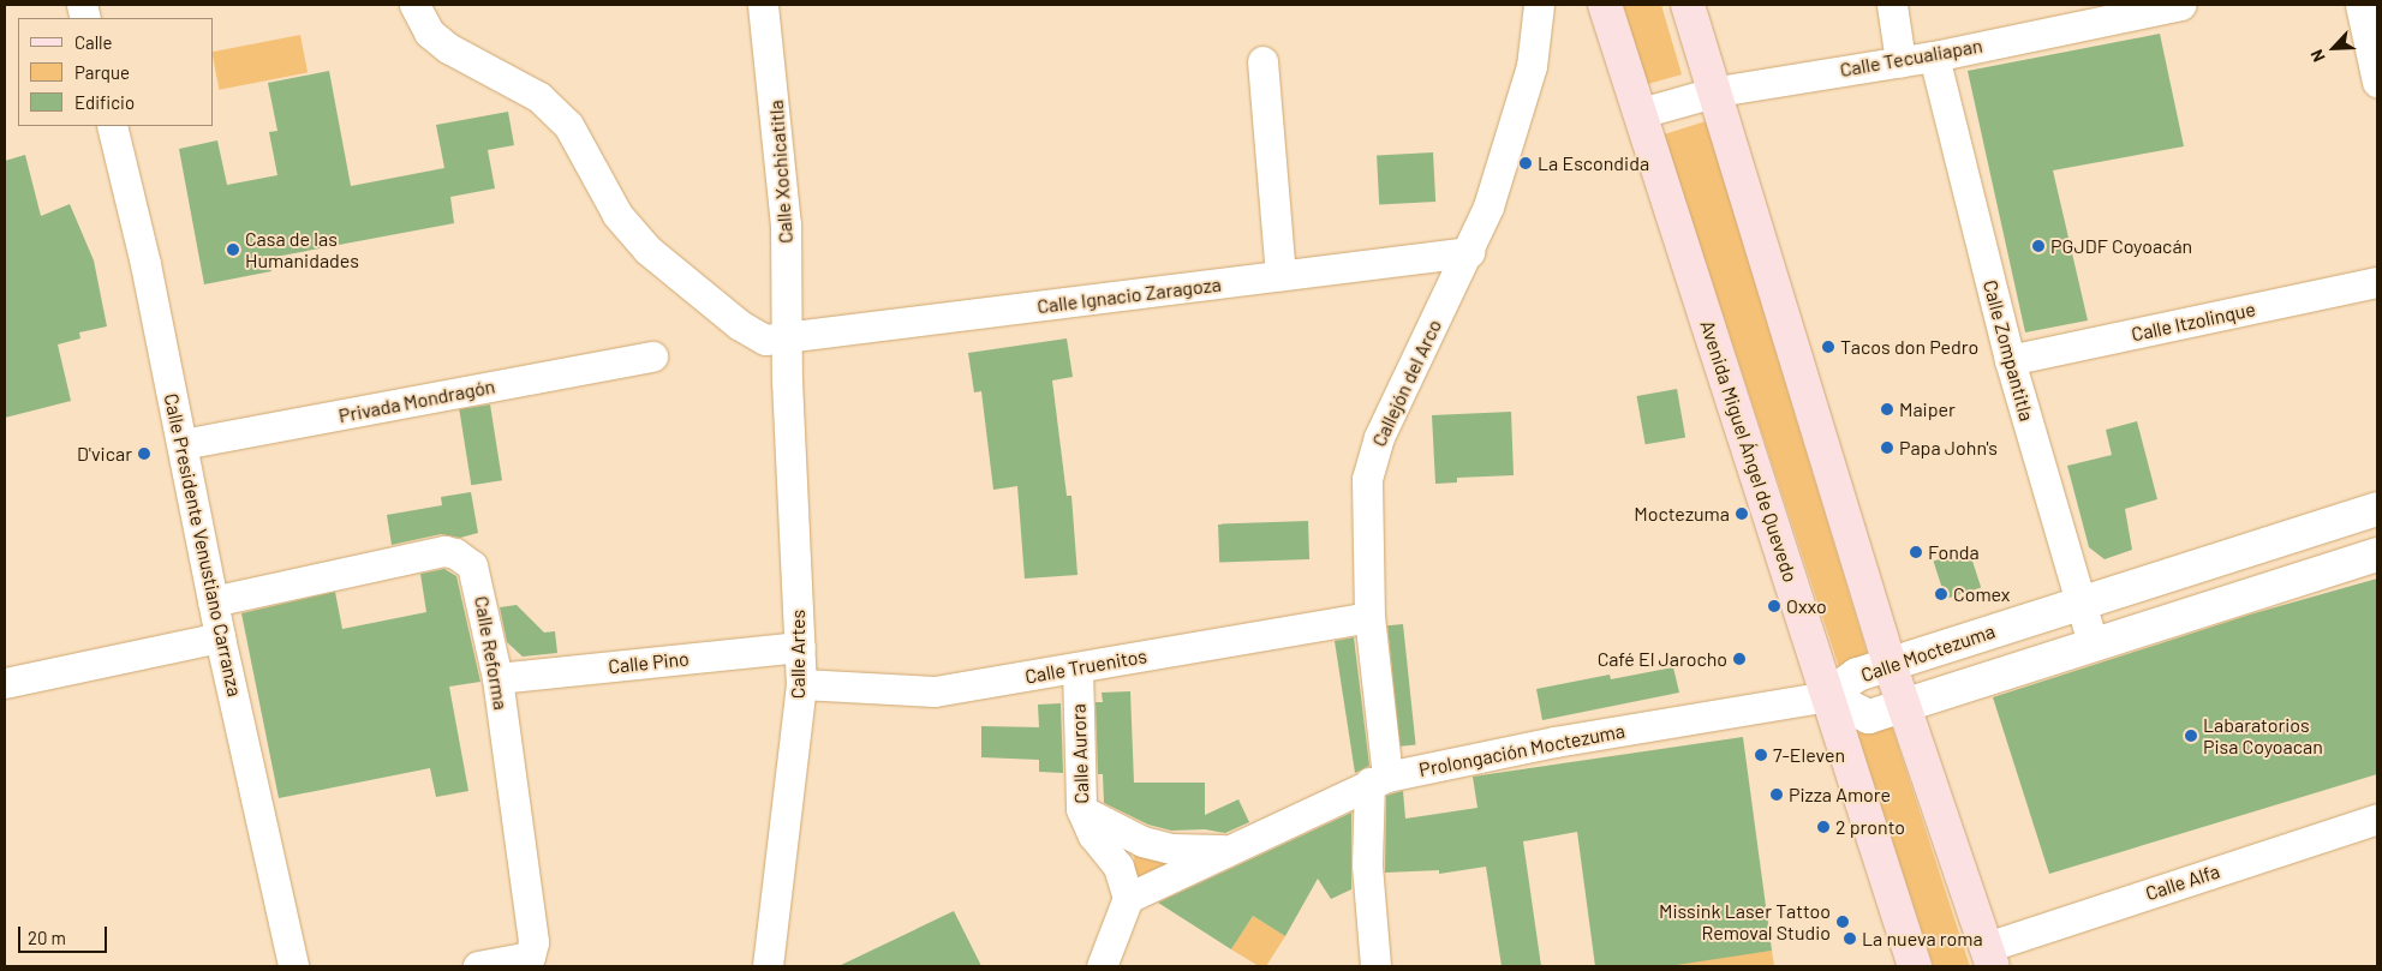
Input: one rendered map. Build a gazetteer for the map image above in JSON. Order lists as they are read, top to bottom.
{
  "streets": {
    "main road": ["Avenida Miguel Ángel de Quevedo"],
    "street": [
      "Calle Tecualiapan",
      "Calle Xochicatitla",
      "Calle Ignacio Zaragoza",
      "Calle Itzolinque",
      "Calle Zompantitla",
      "Callejón del Arco",
      "Privada Mondragón",
      "Calle Presidente Venustiano Carranza",
      "Calle Reforma",
      "Calle Moctezuma",
      "Calle Artes",
      "Calle Pino",
      "Calle Truenitos",
      "Prolongación Moctezuma",
      "Calle Aurora",
      "Calle Alfa"
    ]
  },
  "crossings": [
    ["Calle Tecualiapan", "Calle Zompantitla"],
    ["Calle Tecualiapan", "Avenida Miguel Ángel de Quevedo"],
    ["Calle Xochicatitla", "Calle Ignacio Zaragoza"],
    ["Calle Xochicatitla", "Calle Artes"],
    ["Calle Ignacio Zaragoza", "Callejón del Arco"],
    ["Calle Ignacio Zaragoza", "Calle Artes"],
    ["Calle Itzolinque", "Calle Zompantitla"],
    ["Calle Zompantitla", "Calle Moctezuma"],
    ["Callejón del Arco", "Calle Truenitos"],
    ["Callejón del Arco", "Prolongación Moctezuma"],
    ["Privada Mondragón", "Calle Presidente Venustiano Carranza"],
    ["Avenida Miguel Ángel de Quevedo", "Calle Moctezuma"],
    ["Avenida Miguel Ángel de Quevedo", "Prolongación Moctezuma"],
    ["Calle Presidente Venustiano Carranza", "Calle Reforma"],
    ["Calle Reforma", "Calle Pino"],
    ["Calle Moctezuma", "Prolongación Moctezuma"],
    ["Calle Artes", "Calle Pino"],
    ["Calle Artes", "Calle Truenitos"],
    ["Calle Truenitos", "Calle Aurora"],
    ["Prolongación Moctezuma", "Calle Aurora"]
  ],
  "places": [
    "La Escondida",
    "PGJDF Coyoacán",
    "Casa de las Humanidades",
    "Tacos don Pedro",
    "Maiper",
    "Papa John's",
    "D'vicar",
    "Moctezuma",
    "Fonda",
    "Comex",
    "Oxxo",
    "Café El Jarocho",
    "Labaratorios Pisa Coyoacan",
    "7-Eleven",
    "Pizza Amore",
    "2 pronto",
    "Missink Laser Tattoo Removal Studio",
    "La nueva roma"
  ],
  "legend": ["Calle", "Parque", "Edificio"],
  "scale_bar": "20 m",
  "north": "bottom left"
}
